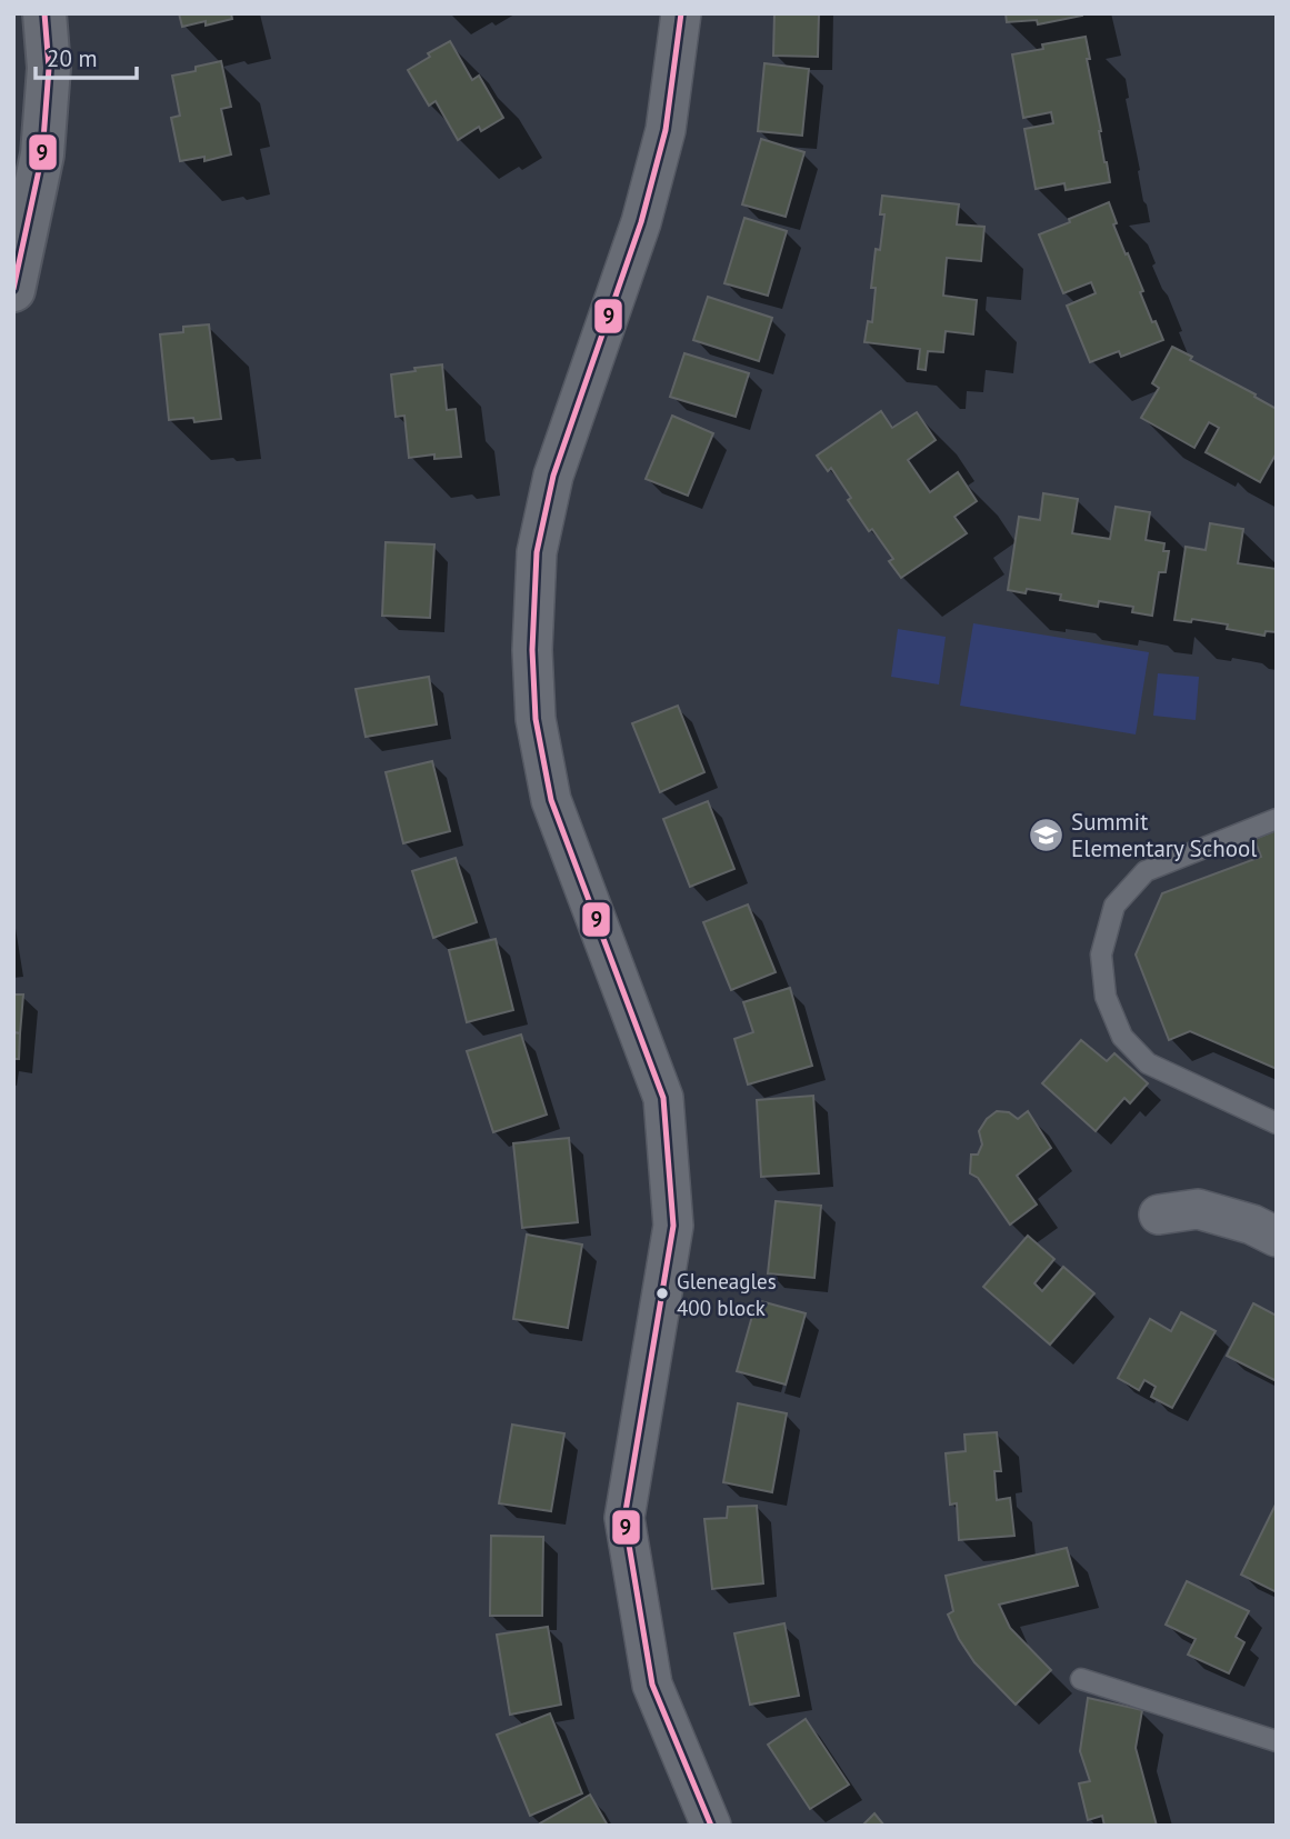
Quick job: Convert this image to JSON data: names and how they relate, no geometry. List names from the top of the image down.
{
  "places": {
    "school or university": ["Summit Elementary School"],
    "other": ["Gleneagles 400 block"]
  },
  "lines": ["transit line 9"],
  "scale_bar": "20 m"
}
